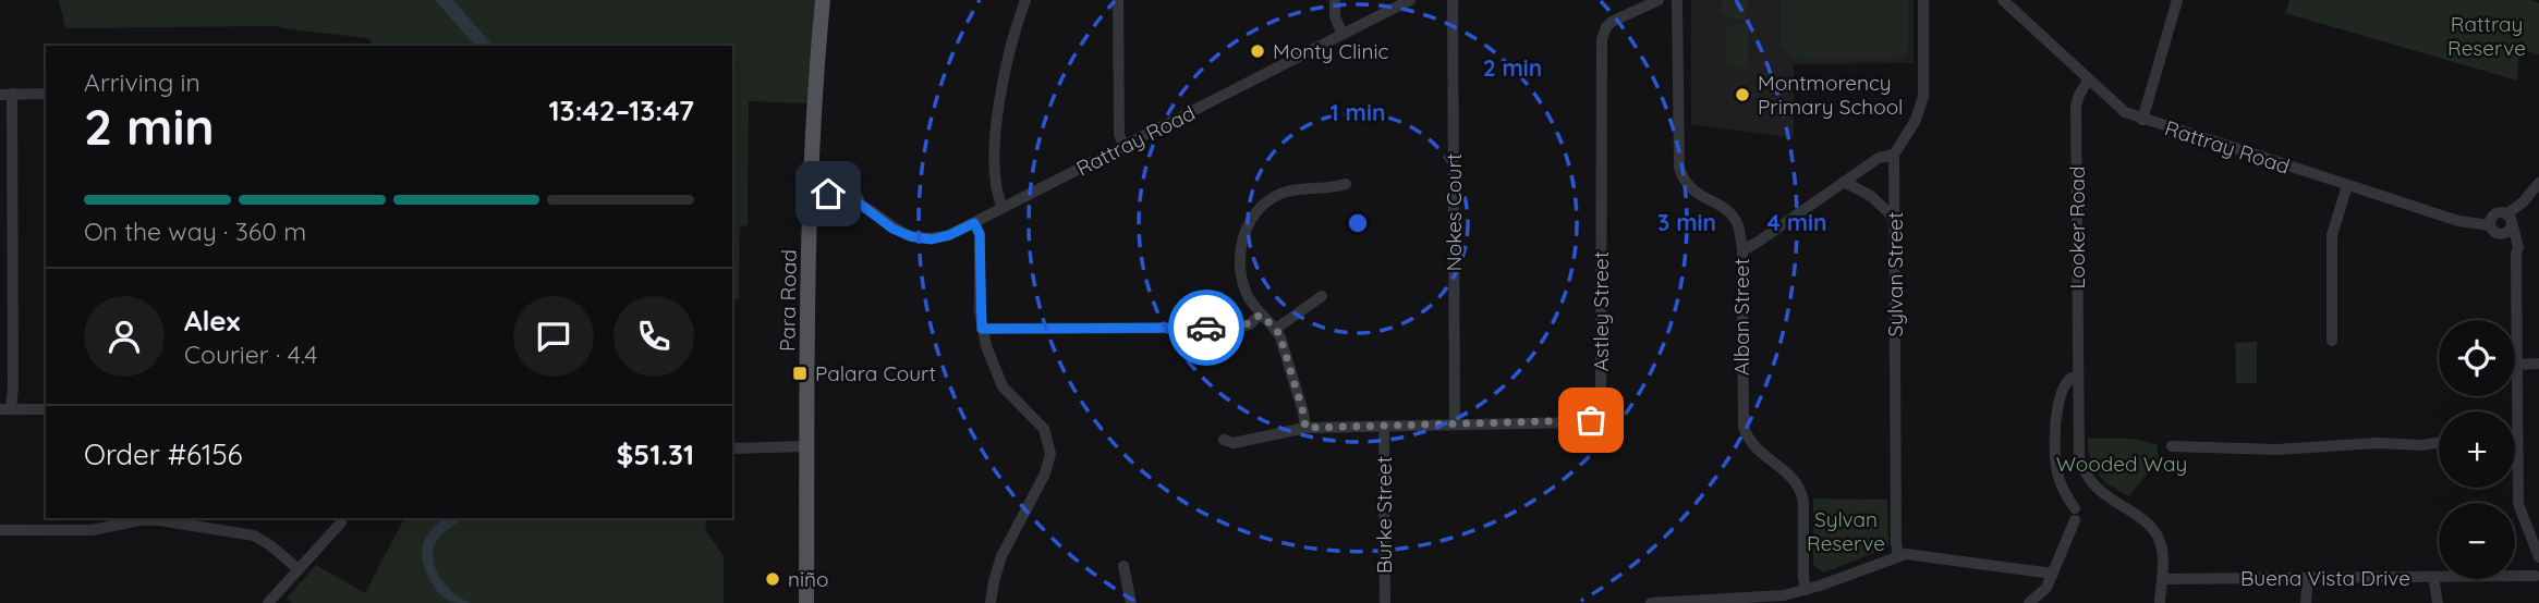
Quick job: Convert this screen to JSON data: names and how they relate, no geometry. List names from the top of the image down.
{
  "streets": {
    "main road": ["Para Road"],
    "street": [
      "Rattray Road",
      "Nokes Court",
      "Looker Road",
      "Sylvan Street",
      "Astley Street",
      "Alban Street",
      "Burke Street",
      "Buena Vista Drive"
    ]
  },
  "crossings": [
    ["Rattray Road", "Looker Road"],
    ["Rattray Road", "Para Road"],
    ["Nokes Court", "Astley Street"],
    ["Looker Road", "Buena Vista Drive"],
    ["Astley Street", "Burke Street"]
  ],
  "parks": ["Rattray Reserve", "Wooded Way", "Sylvan Reserve"],
  "places": {
    "other": ["Monty Clinic", "Montmorency Primary School", "niño"],
    "transit": ["Palara Court"]
  },
  "page": {
    "heading": ["2 min", "Arriving in", "13:42–13:47"],
    "panel": [
      "Alex",
      "Courier · 4.4",
      "Order #6156",
      "$51.31"
    ],
    "bar": "On the way · 360 m",
    "map_buttons": ["+", "−"]
  },
  "rings": [
    "2 min",
    "1 min",
    "3 min",
    "4 min"
  ]
}
